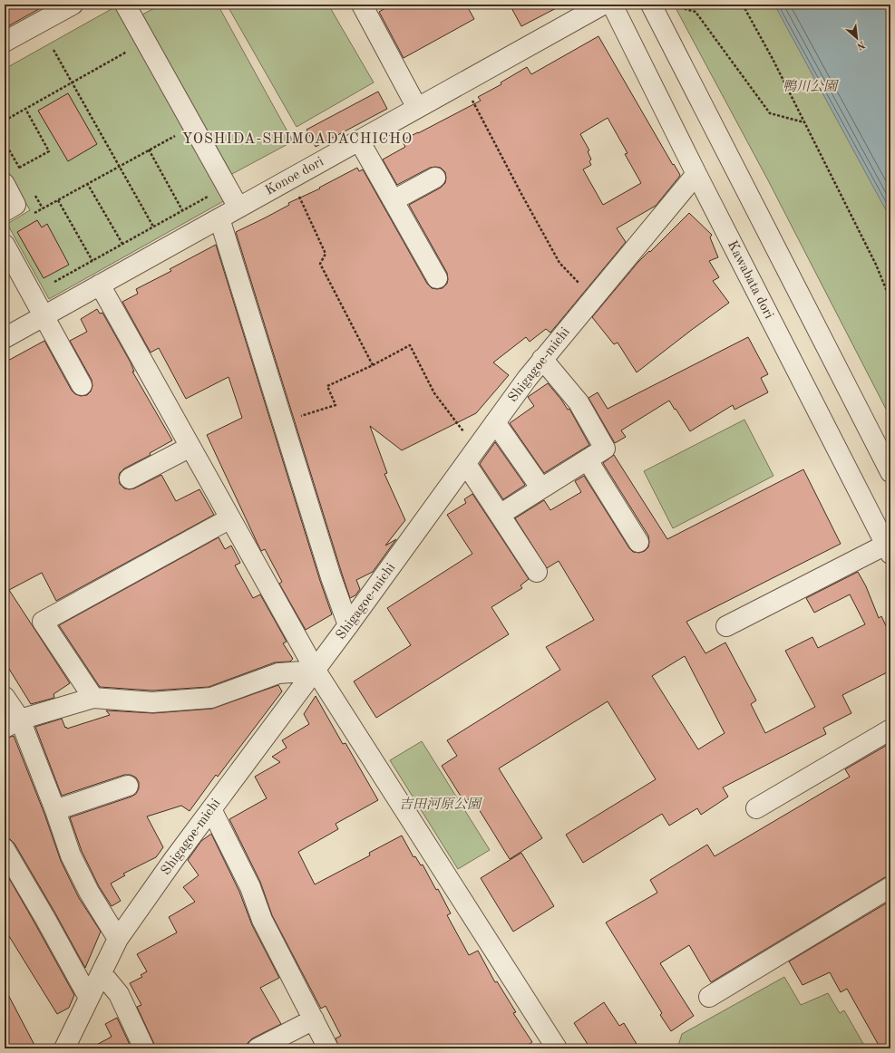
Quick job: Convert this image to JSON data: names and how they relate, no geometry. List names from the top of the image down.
{
  "streets": {
    "street": ["Konoe dori", "Kawabata dori", "Shigagoe-michi"]
  },
  "crossings": [
    ["Kawabata dori", "Shigagoe-michi"]
  ],
  "districts": ["YOSHIDA-SHIMOADACHICHO"],
  "parks": ["鴨川公園", "吉田河原公園"],
  "north": "bottom right"
}
